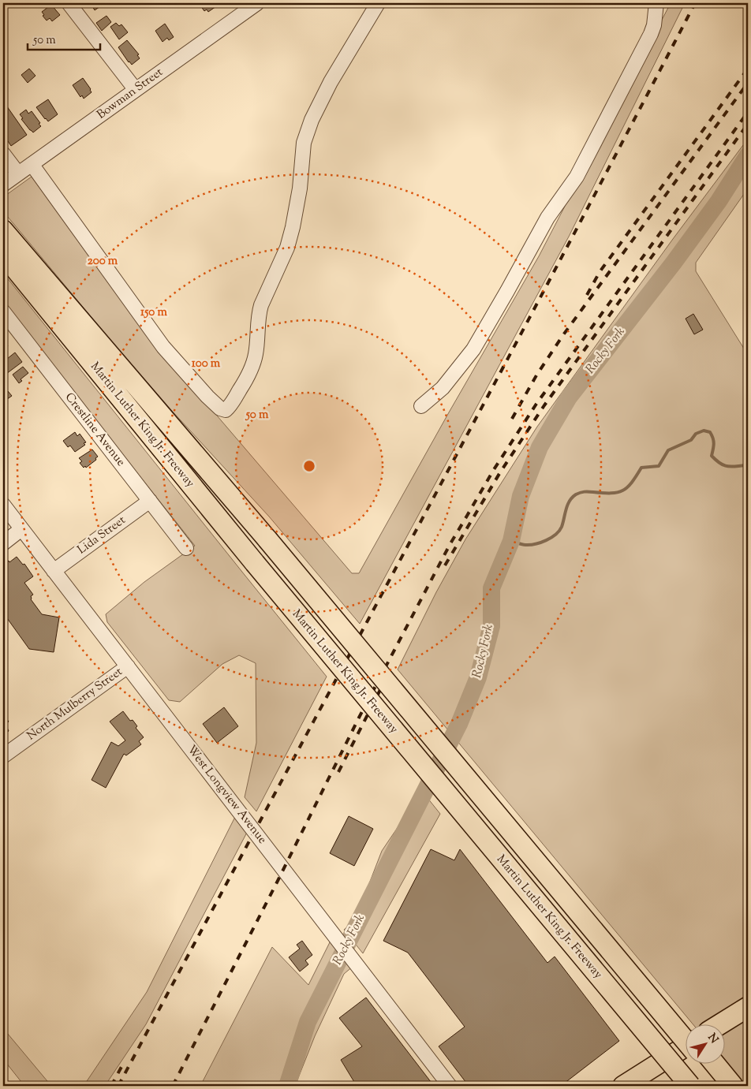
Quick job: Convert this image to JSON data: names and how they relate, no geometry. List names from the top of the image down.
{
  "streets": {
    "highway": ["Martin Luther King Jr. Freeway"],
    "street": [
      "Bowman Street",
      "Crestline Avenue",
      "Lida Street",
      "North Mulberry Street",
      "West Longview Avenue"
    ]
  },
  "crossings": [
    ["Crestline Avenue", "Lida Street"],
    ["Lida Street", "West Longview Avenue"],
    ["North Mulberry Street", "West Longview Avenue"]
  ],
  "water": ["Rocky Fork"],
  "scale_bar": "50 m",
  "north": "top right",
  "rings": [
    "200 m",
    "150 m",
    "100 m",
    "50 m"
  ]
}
